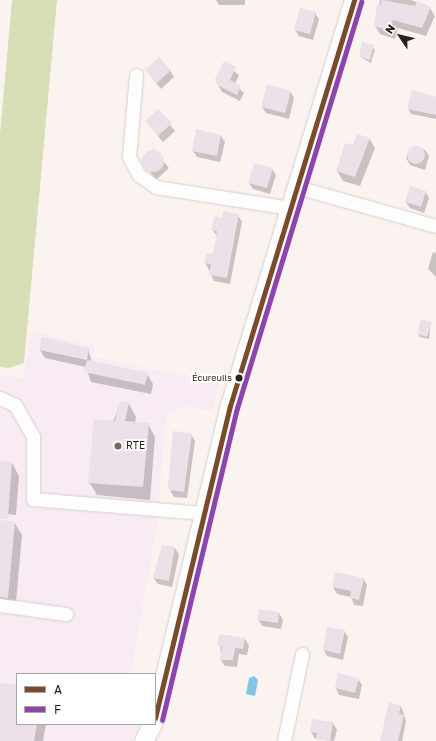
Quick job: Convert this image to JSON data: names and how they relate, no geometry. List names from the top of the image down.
{
  "places": ["Écureuils", "RTE"],
  "lines": ["transit line A", "transit line F"],
  "legend": ["A", "F"],
  "north": "top left"
}
